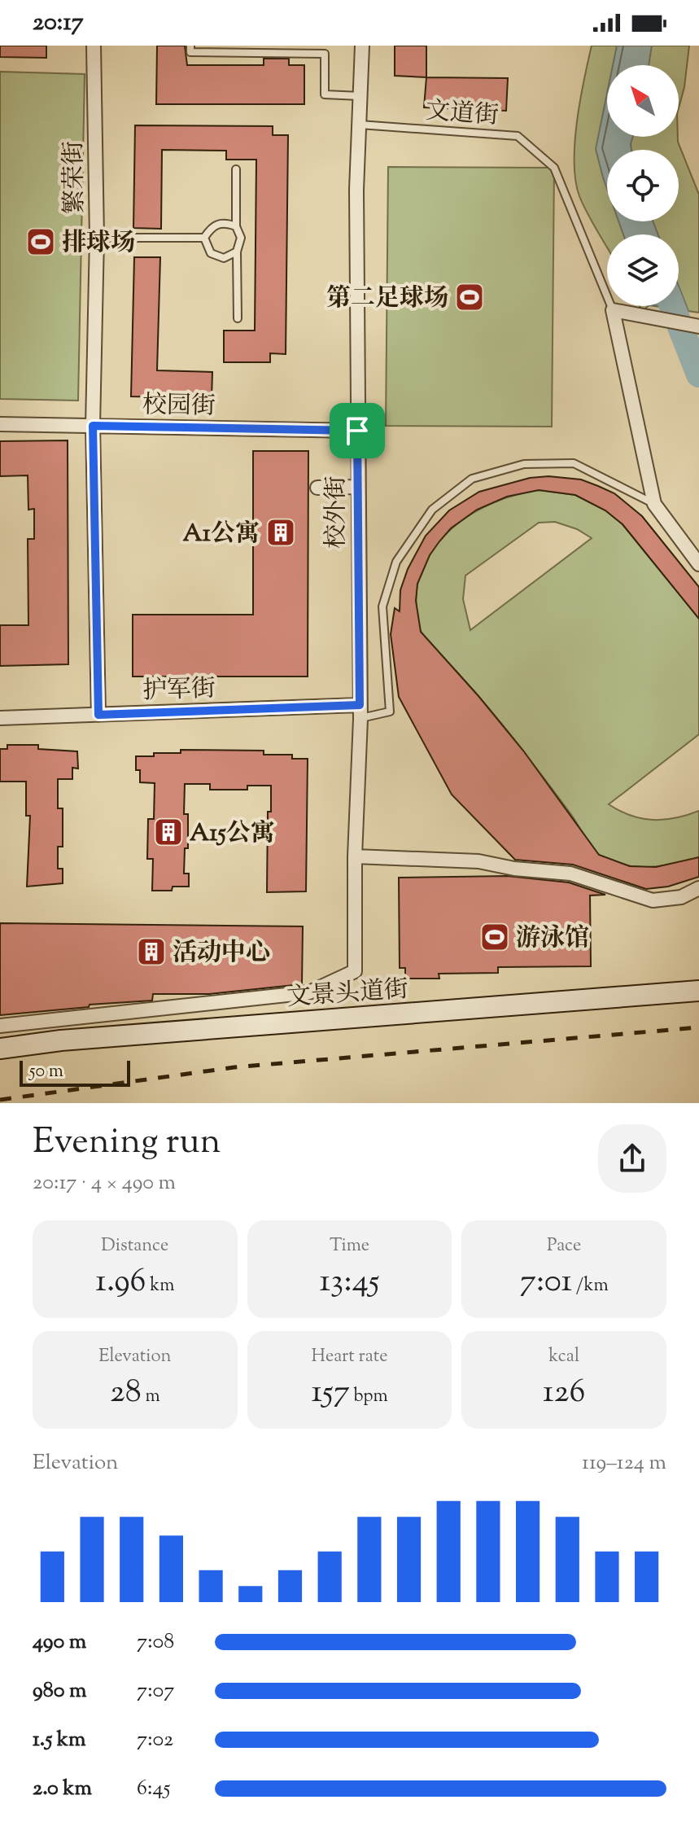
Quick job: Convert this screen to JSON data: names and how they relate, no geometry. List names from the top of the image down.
{
  "streets": {
    "main road": ["文景头道街"],
    "street": [
      "繁荣街",
      "校园街",
      "校外街",
      "护军街"
    ],
    "lane": ["文道街"]
  },
  "crossings": [
    ["文道街", "校外街"],
    ["繁荣街", "校园街"],
    ["繁荣街", "护军街"],
    ["校园街", "校外街"],
    ["校外街", "护军街"]
  ],
  "places": {
    "sports": ["排球场", "第二足球场", "游泳馆"],
    "building": ["A1公寓", "A15公寓", "活动中心"]
  },
  "scale_bar": "50 m",
  "north": "top left",
  "page": {
    "status": "20:17",
    "scale": "50 m",
    "heading": ["Evening run", "20:17 · 4 × 490 m"],
    "stats": [
      ["Distance", "1.96 km"],
      ["Time", "13:45"],
      ["Pace", "7:01 /km"],
      ["Elevation", "28 m"],
      ["Heart rate", "157 bpm"],
      ["kcal", "126"]
    ],
    "chart": ["Elevation", "119–124 m"],
    "list": [
      {
        "name": "490 m",
        "note": "7:08"
      },
      {
        "name": "980 m",
        "note": "7:07"
      },
      {
        "name": "1.5 km",
        "note": "7:02"
      },
      {
        "name": "2.0 km",
        "note": "6:45"
      }
    ]
  }
}
